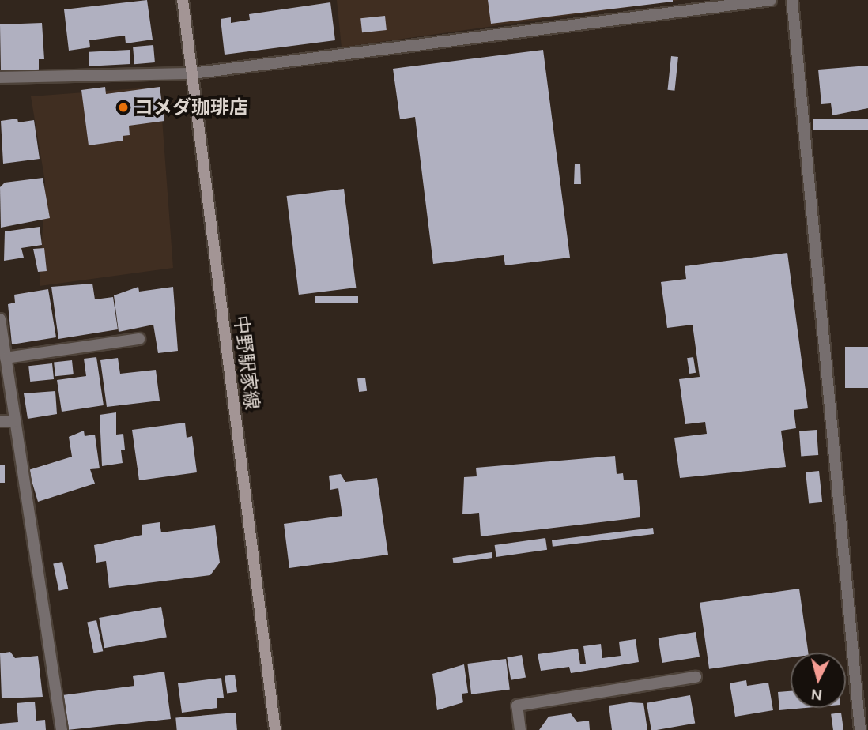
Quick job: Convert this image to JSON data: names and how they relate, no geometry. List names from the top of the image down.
{
  "streets": {
    "main road": ["中野駅家線"]
  },
  "places": ["コメダ珈琲店"],
  "north": "bottom"
}
